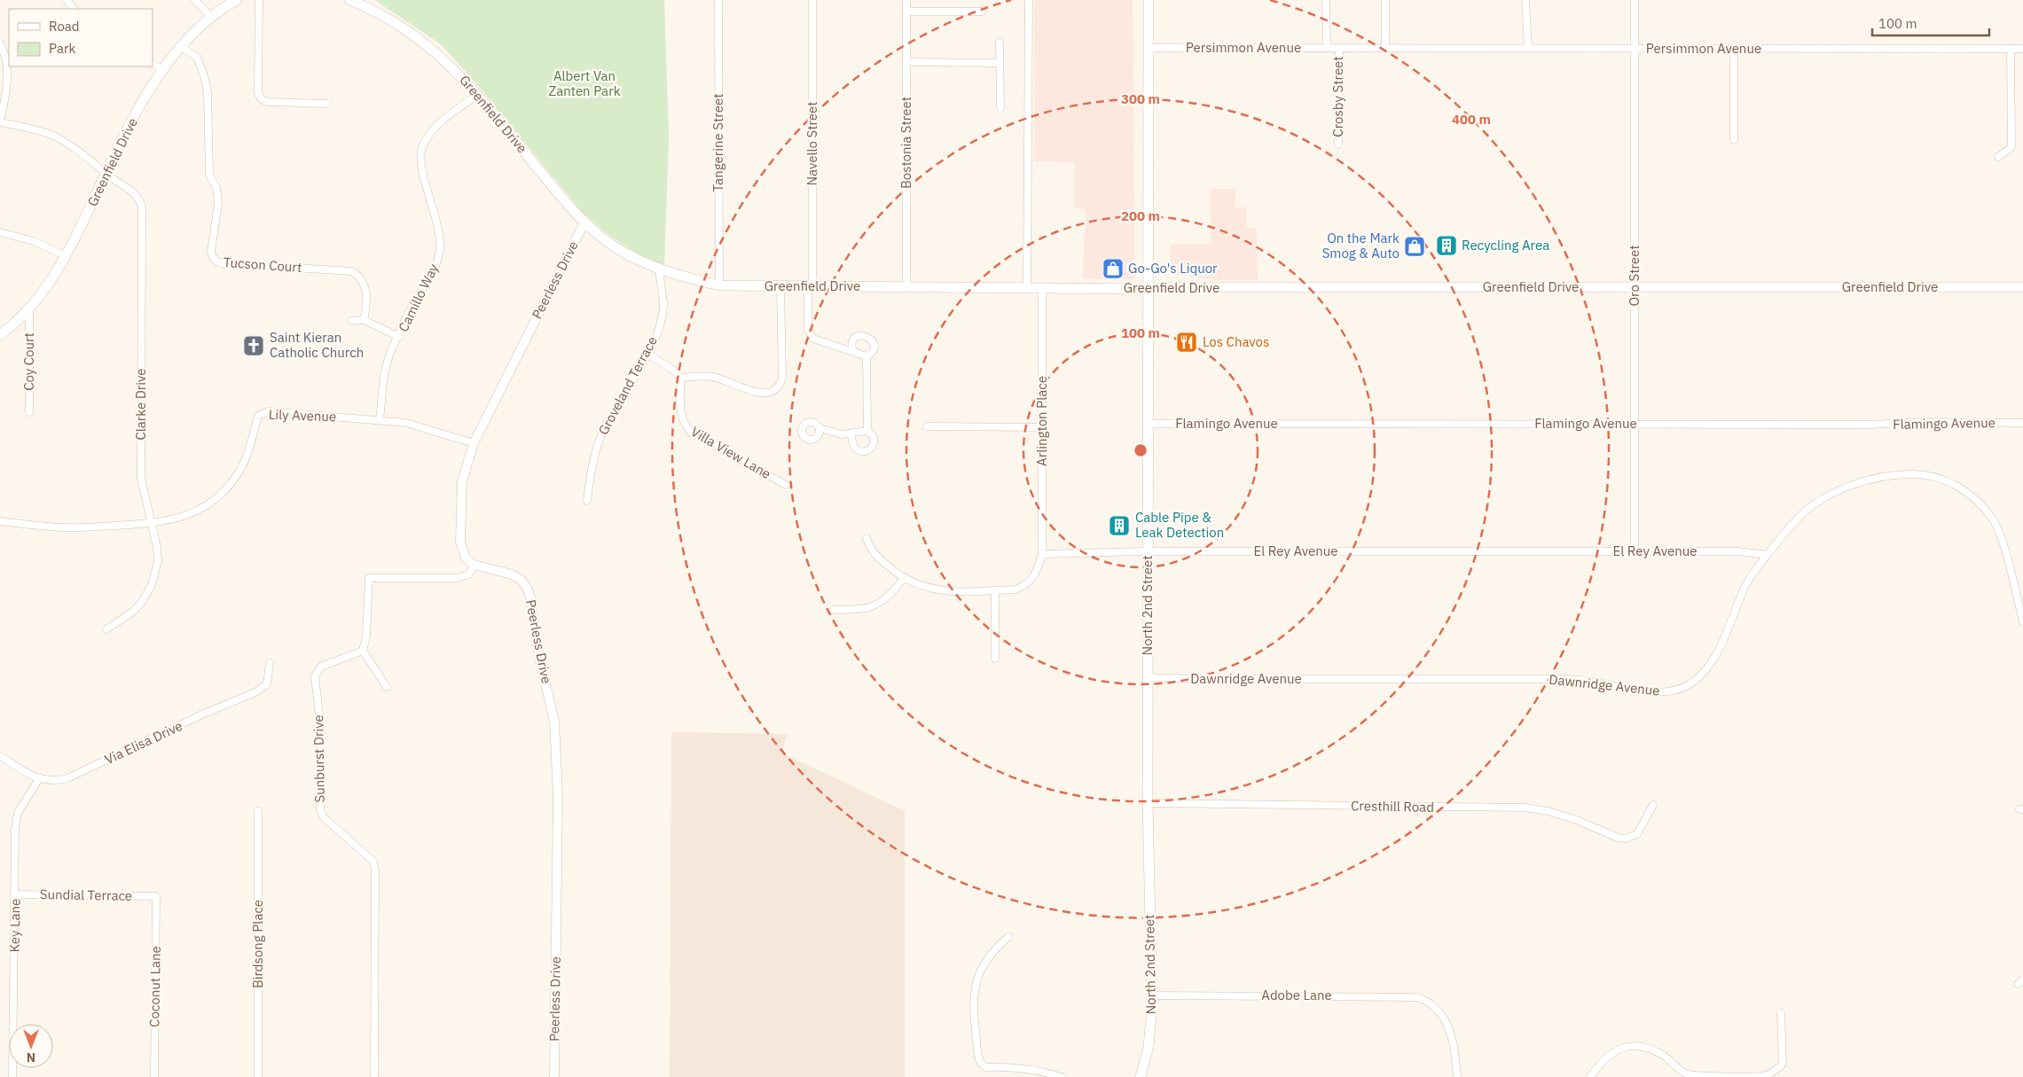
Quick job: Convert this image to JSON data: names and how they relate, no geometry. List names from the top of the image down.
{
  "streets": {
    "main road": ["Greenfield Drive", "North 2nd Street"],
    "street": [
      "Persimmon Avenue",
      "Crosby Street",
      "Tangerine Street",
      "Bostonia Street",
      "Navello Street",
      "Tucson Court",
      "Oro Street",
      "Peerless Drive",
      "Camillo Way",
      "Coy Court",
      "Groveland Terrace",
      "Clarke Drive",
      "Lily Avenue",
      "Arlington Place",
      "Flamingo Avenue",
      "Villa View Lane",
      "El Rey Avenue",
      "Dawnridge Avenue",
      "Via Elisa Drive",
      "Sunburst Drive",
      "Cresthill Road",
      "Sundial Terrace",
      "Key Lane",
      "Birdsong Place",
      "Coconut Lane",
      "Adobe Lane"
    ]
  },
  "crossings": [
    ["Persimmon Avenue", "Crosby Street"],
    ["Persimmon Avenue", "Oro Street"],
    ["Persimmon Avenue", "North 2nd Street"],
    ["Greenfield Drive", "Tangerine Street"],
    ["Greenfield Drive", "Bostonia Street"],
    ["Greenfield Drive", "Navello Street"],
    ["Greenfield Drive", "Tucson Court"],
    ["Greenfield Drive", "Oro Street"],
    ["Greenfield Drive", "Peerless Drive"],
    ["Greenfield Drive", "Camillo Way"],
    ["Greenfield Drive", "Coy Court"],
    ["Greenfield Drive", "Groveland Terrace"],
    ["Greenfield Drive", "Clarke Drive"],
    ["Greenfield Drive", "Arlington Place"],
    ["Greenfield Drive", "North 2nd Street"],
    ["Oro Street", "Flamingo Avenue"],
    ["Oro Street", "El Rey Avenue"],
    ["Peerless Drive", "Lily Avenue"],
    ["Camillo Way", "Lily Avenue"],
    ["Clarke Drive", "Lily Avenue"],
    ["Arlington Place", "El Rey Avenue"],
    ["Flamingo Avenue", "North 2nd Street"],
    ["El Rey Avenue", "North 2nd Street"],
    ["El Rey Avenue", "Dawnridge Avenue"],
    ["North 2nd Street", "Dawnridge Avenue"],
    ["North 2nd Street", "Cresthill Road"],
    ["North 2nd Street", "Adobe Lane"],
    ["Via Elisa Drive", "Key Lane"],
    ["Sundial Terrace", "Key Lane"],
    ["Sundial Terrace", "Coconut Lane"]
  ],
  "parks": ["Albert Van Zanten Park"],
  "places": {
    "building": ["Recycling Area", "Cable Pipe & Leak Detection"],
    "shop": ["On the Mark Smog & Auto", "Go-Go's Liquor"],
    "restaurant": ["Los Chavos"],
    "church": ["Saint Kieran Catholic Church"]
  },
  "legend": ["Road", "Park"],
  "scale_bar": "100 m",
  "north": "bottom",
  "rings": [
    "300 m",
    "400 m",
    "200 m",
    "100 m"
  ]
}
